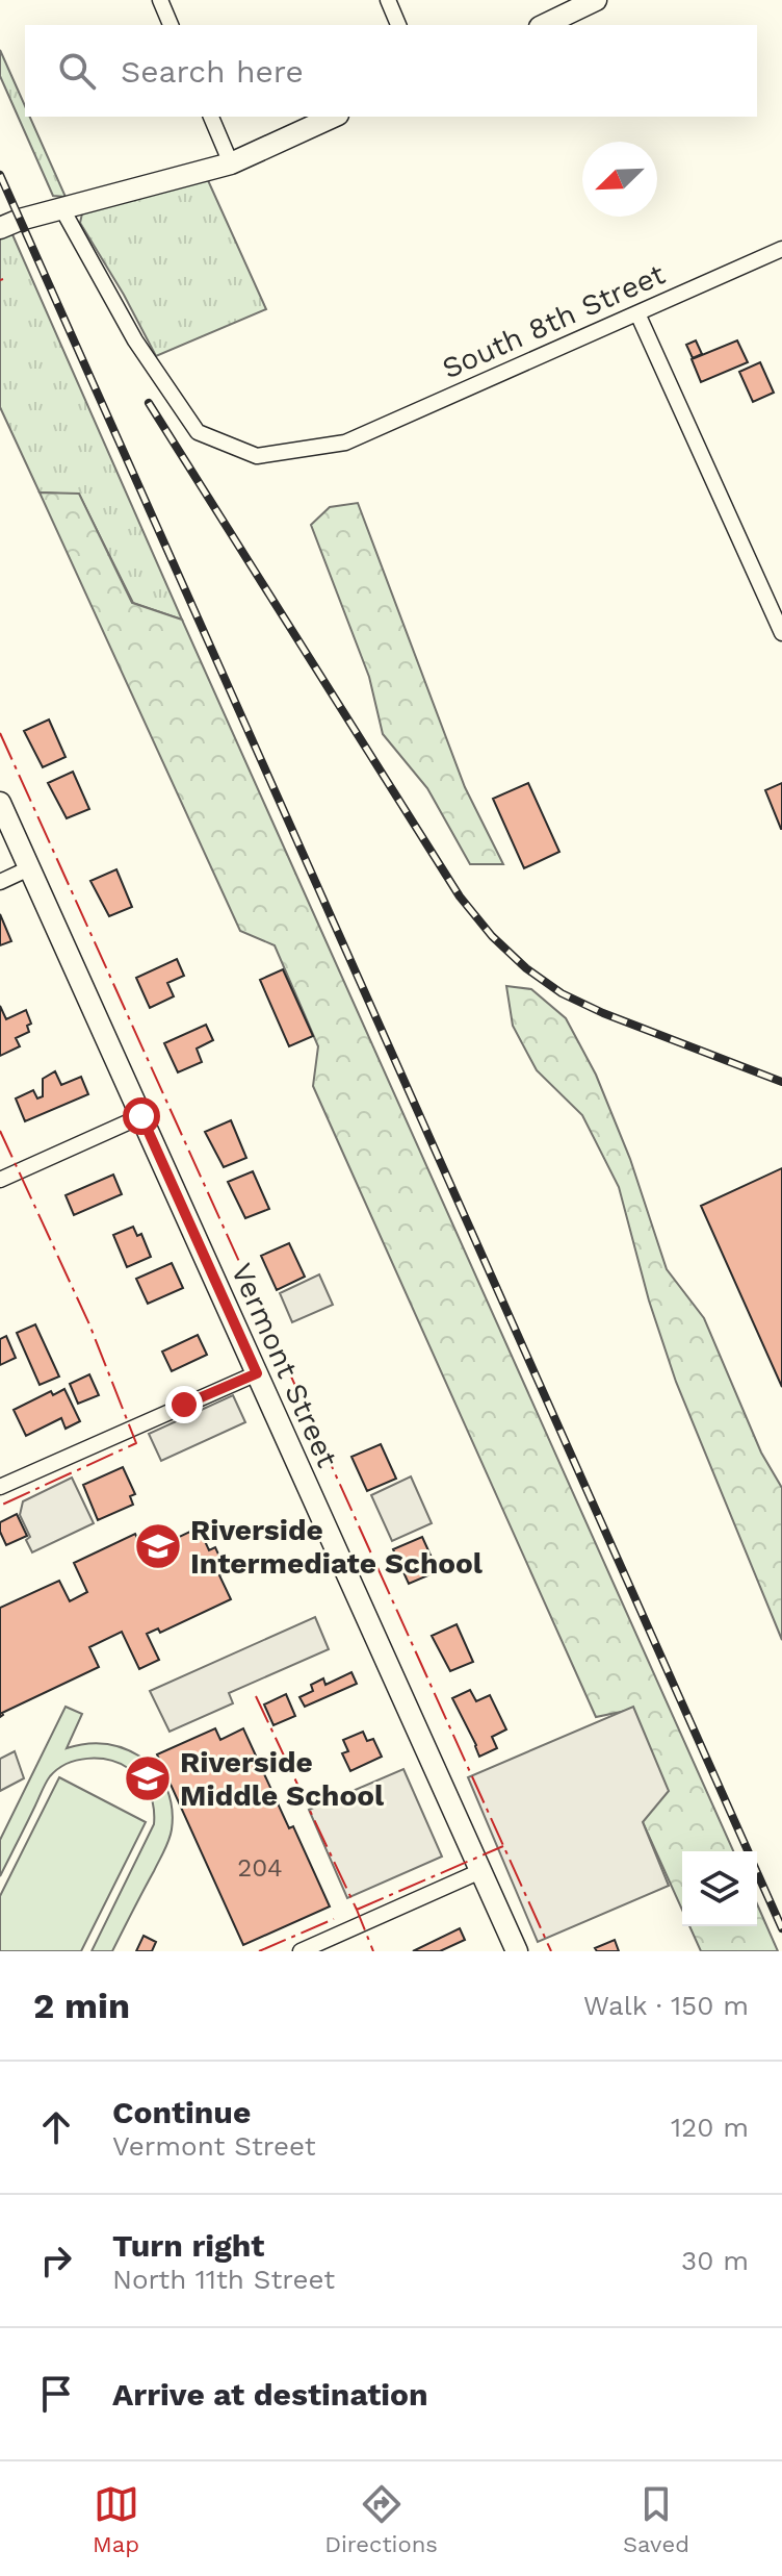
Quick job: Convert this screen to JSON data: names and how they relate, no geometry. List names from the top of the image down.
{
  "streets": {
    "street": ["South 8th Street", "Vermont Street"]
  },
  "places": {
    "school or university": ["Riverside Intermediate School", "Riverside Middle School"]
  },
  "house_numbers": ["204"],
  "north": "bottom left",
  "page": {
    "search": "Search here",
    "heading": ["2 min", "Walk · 150 m"],
    "list": [
      ["Continue", "Vermont Street", "120 m"],
      ["Turn right", "North 11th Street", "30 m"],
      "Arrive at destination"
    ],
    "nav": ["Map", "Directions", "Saved"]
  }
}
